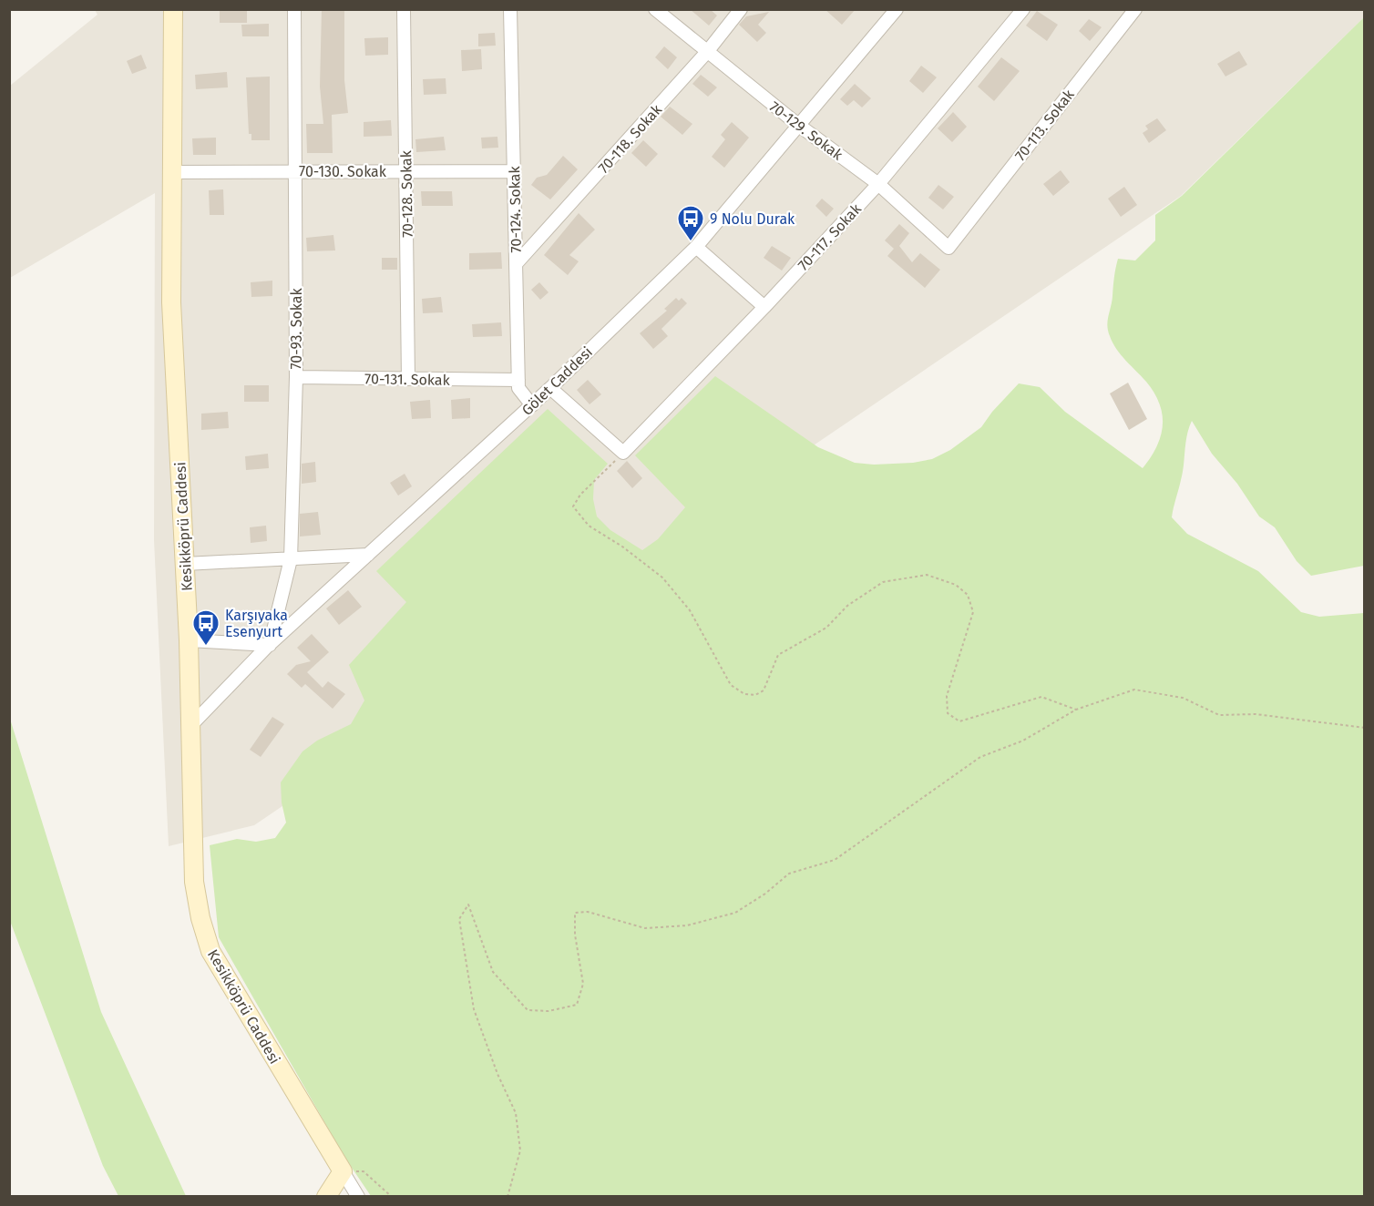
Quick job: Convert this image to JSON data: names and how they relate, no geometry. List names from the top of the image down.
{
  "streets": {
    "street": [
      "70-113. Sokak",
      "70-129. Sokak",
      "70-118. Sokak",
      "70-130. Sokak",
      "70-128. Sokak",
      "70-124. Sokak",
      "70-117. Sokak",
      "70-93. Sokak",
      "70-131. Sokak",
      "Gölet Caddesi",
      "Kesikköprü Caddesi"
    ]
  },
  "crossings": [
    ["70-113. Sokak", "70-129. Sokak"],
    ["70-129. Sokak", "70-118. Sokak"],
    ["70-129. Sokak", "70-117. Sokak"],
    ["70-129. Sokak", "Gölet Caddesi"],
    ["70-118. Sokak", "70-124. Sokak"],
    ["70-130. Sokak", "70-128. Sokak"],
    ["70-130. Sokak", "70-124. Sokak"],
    ["70-130. Sokak", "70-93. Sokak"],
    ["70-130. Sokak", "Kesikköprü Caddesi"],
    ["70-128. Sokak", "70-131. Sokak"],
    ["70-124. Sokak", "70-131. Sokak"],
    ["70-124. Sokak", "Gölet Caddesi"],
    ["70-93. Sokak", "70-131. Sokak"],
    ["70-93. Sokak", "Gölet Caddesi"],
    ["Gölet Caddesi", "Kesikköprü Caddesi"]
  ],
  "places": {
    "bus stop": ["9 Nolu Durak", "Karşıyaka Esenyurt"]
  }
}
